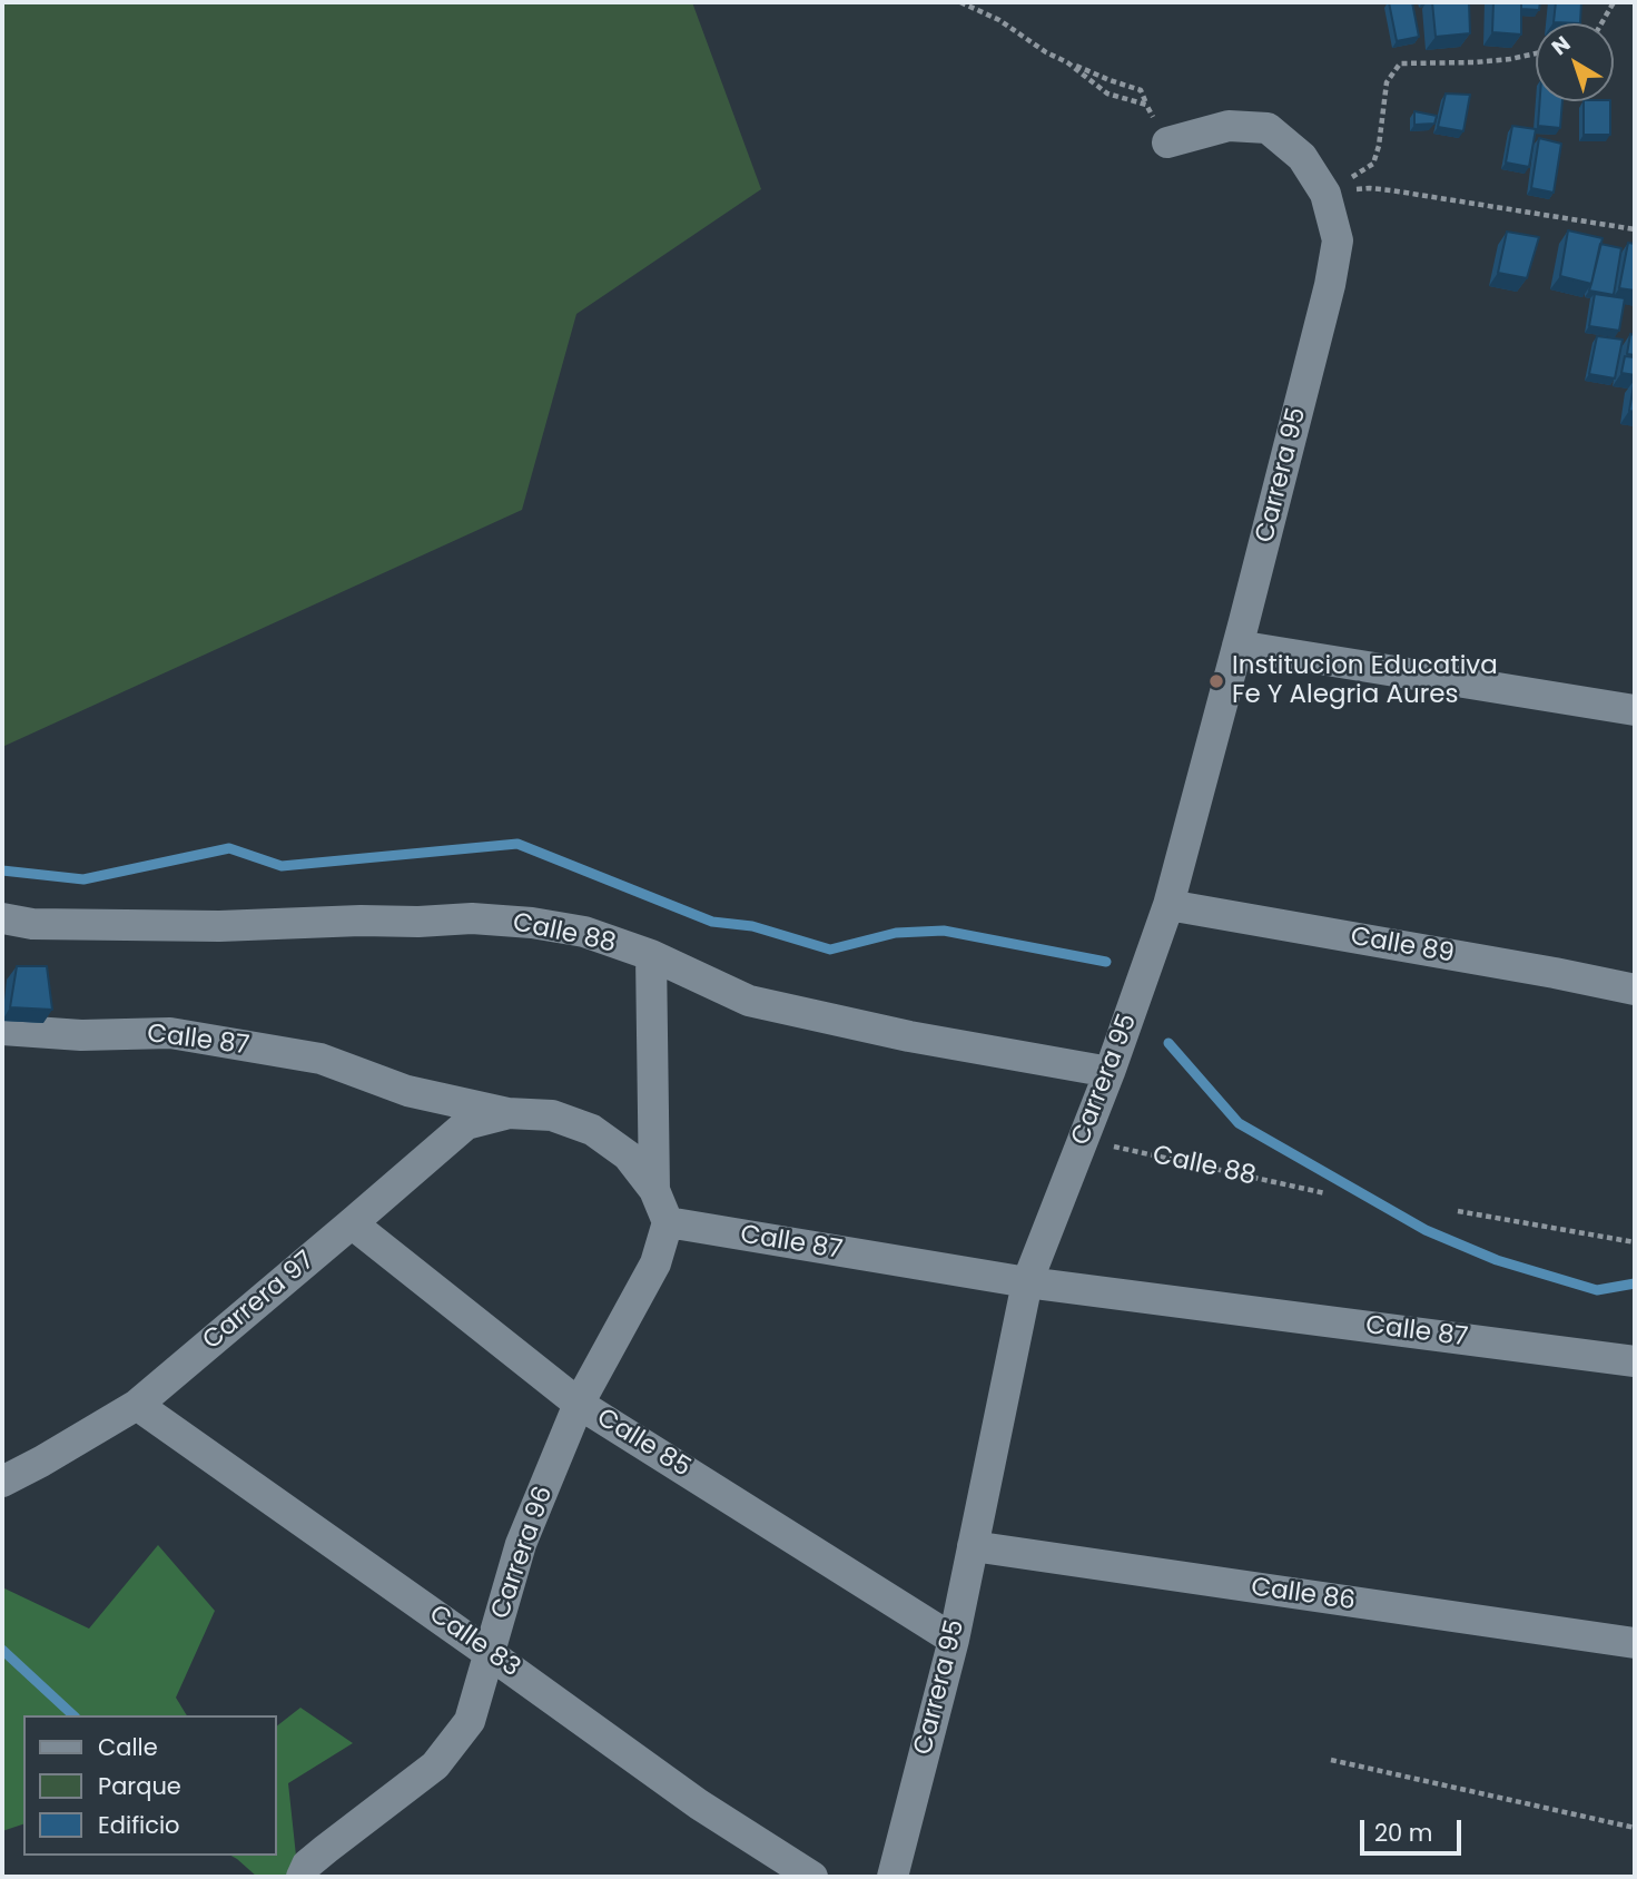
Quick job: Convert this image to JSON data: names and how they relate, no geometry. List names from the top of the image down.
{
  "streets": {
    "street": [
      "Carrera 95",
      "Calle 88",
      "Calle 89",
      "Calle 87",
      "Carrera 97",
      "Calle 85",
      "Carrera 96",
      "Calle 86",
      "Calle 83"
    ]
  },
  "crossings": [
    ["Carrera 95", "Calle 88"],
    ["Carrera 95", "Calle 89"],
    ["Carrera 95", "Calle 87"],
    ["Carrera 95", "Calle 85"],
    ["Carrera 95", "Calle 86"],
    ["Calle 87", "Carrera 97"],
    ["Calle 87", "Carrera 96"],
    ["Carrera 97", "Calle 85"],
    ["Carrera 97", "Calle 83"],
    ["Calle 85", "Carrera 96"],
    ["Carrera 96", "Calle 83"]
  ],
  "places": ["Institucion Educativa Fe Y Alegria Aures"],
  "legend": ["Calle", "Parque", "Edificio"],
  "scale_bar": "20 m",
  "north": "top left"
}
